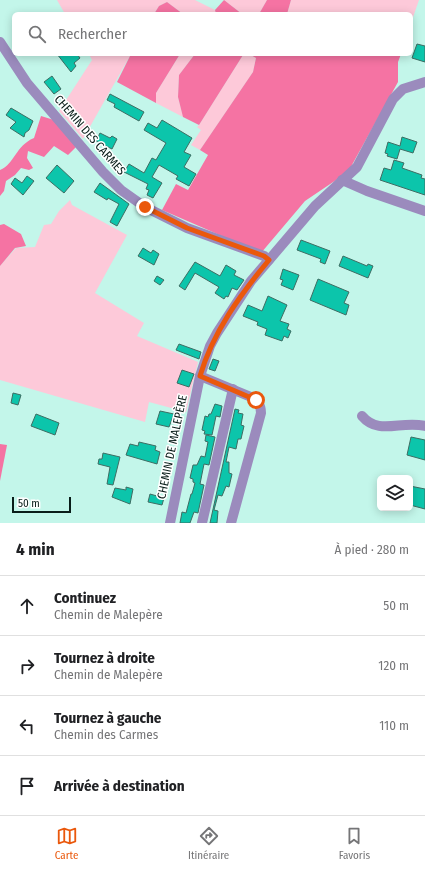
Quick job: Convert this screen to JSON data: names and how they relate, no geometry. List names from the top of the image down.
{
  "streets": {
    "street": ["CHEMIN DES CARMES", "CHEMIN DE MALEPÈRE"]
  },
  "crossings": [
    ["CHEMIN DES CARMES", "CHEMIN DE MALEPÈRE"]
  ],
  "scale_bar": "50 m",
  "page": {
    "search": "Rechercher",
    "scale": "50 m",
    "heading": ["4 min", "À pied · 280 m"],
    "list": [
      ["Continuez", "Chemin de Malepère", "50 m"],
      ["Tournez à droite", "Chemin de Malepère", "120 m"],
      ["Tournez à gauche", "Chemin des Carmes", "110 m"],
      "Arrivée à destination"
    ],
    "nav": ["Carte", "Itinéraire", "Favoris"]
  }
}
